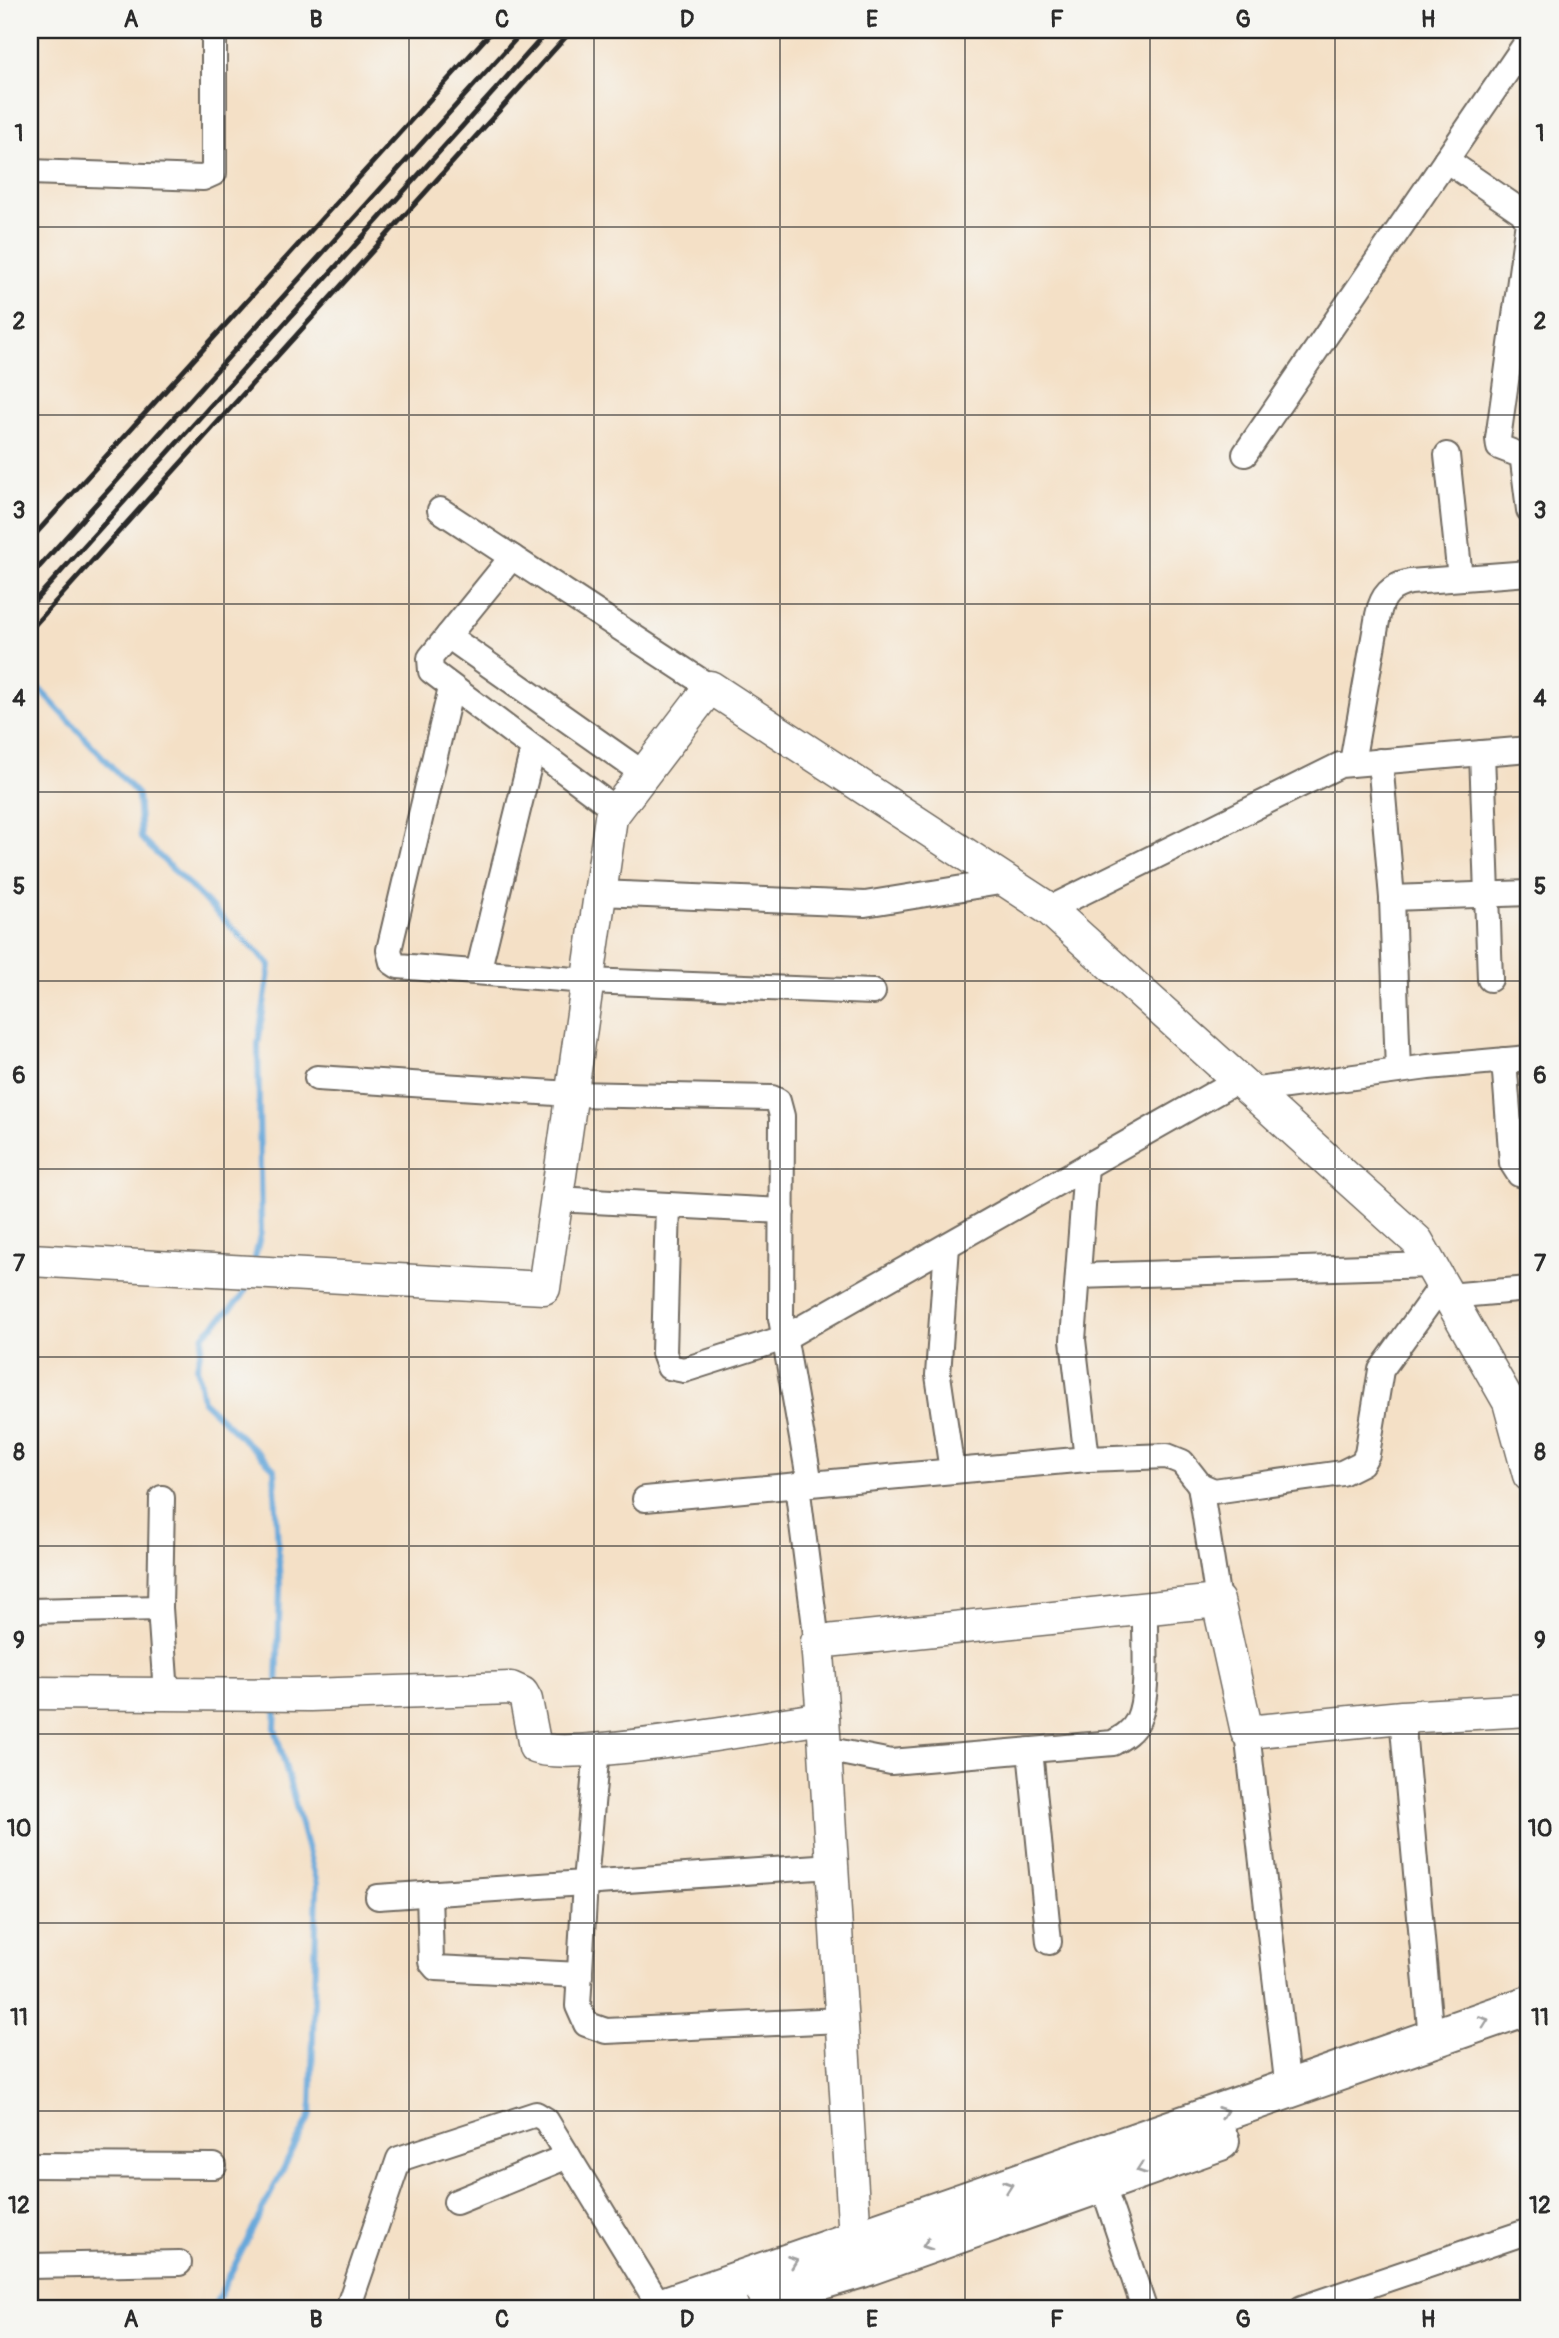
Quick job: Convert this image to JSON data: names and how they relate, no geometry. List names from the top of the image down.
{
  "grid": {
    "columns": [
      "A",
      "B",
      "C",
      "D",
      "E",
      "F",
      "G",
      "H"
    ],
    "rows": [
      "1",
      "2",
      "3",
      "4",
      "5",
      "6",
      "7",
      "8",
      "9",
      "10",
      "11",
      "12"
    ]
  }
}
